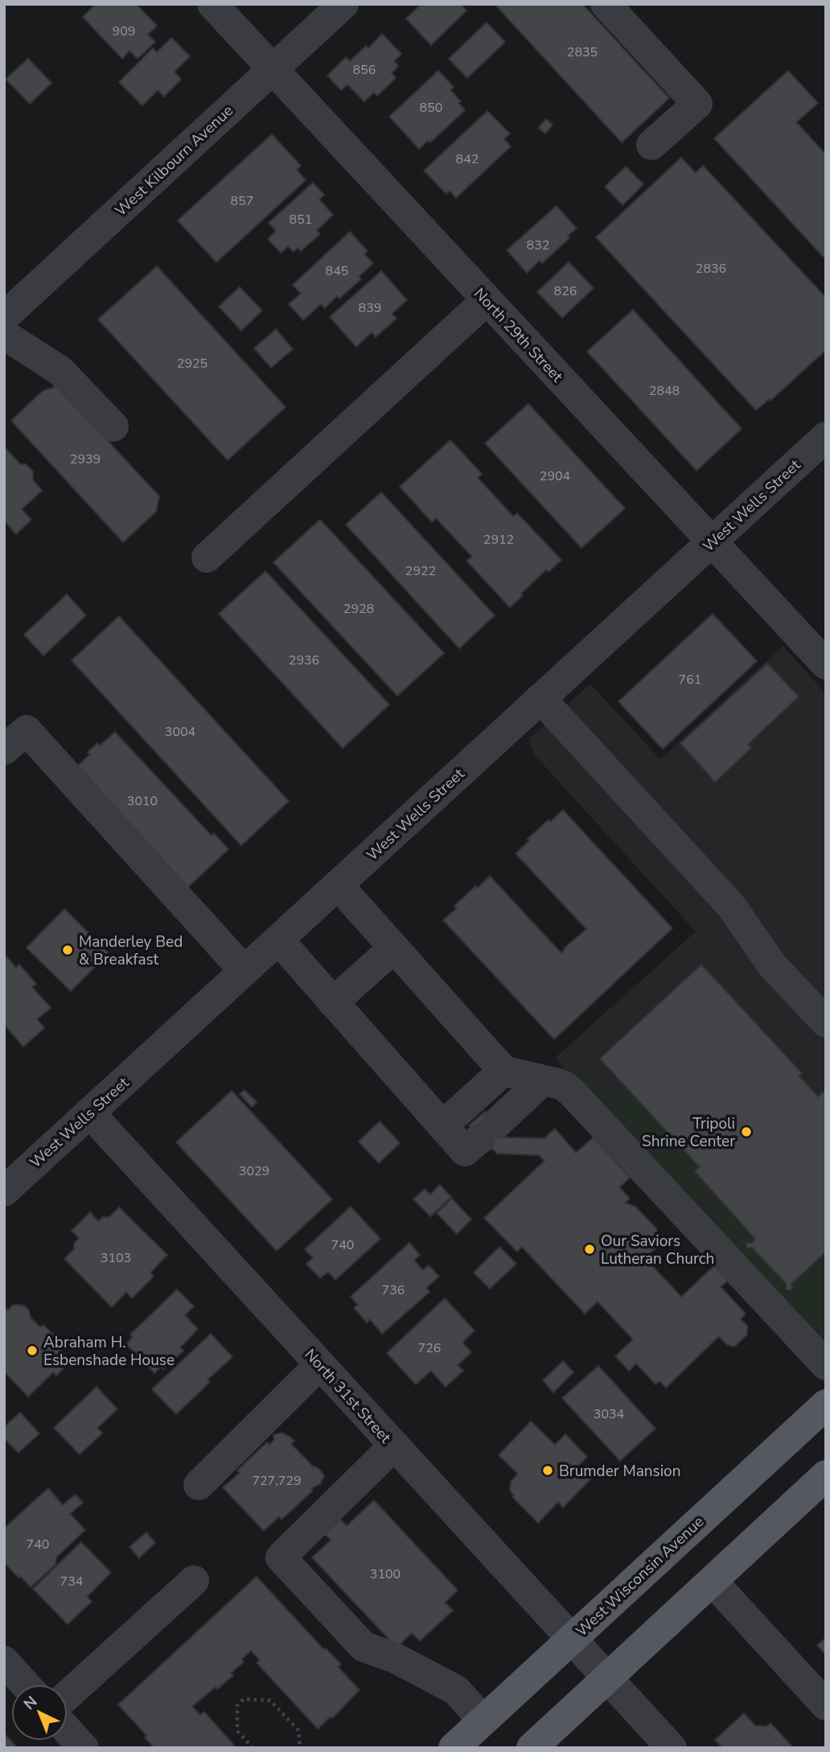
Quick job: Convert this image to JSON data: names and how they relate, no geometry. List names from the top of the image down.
{
  "streets": {
    "main road": ["West Wisconsin Avenue"],
    "street": [
      "West Kilbourn Avenue",
      "North 29th Street",
      "West Wells Street",
      "North 31st Street"
    ]
  },
  "crossings": [
    ["West Kilbourn Avenue", "North 29th Street"],
    ["North 29th Street", "West Wells Street"],
    ["West Wells Street", "North 31st Street"],
    ["North 31st Street", "West Wisconsin Avenue"]
  ],
  "places": [
    "Manderley Bed & Breakfast",
    "Tripoli Shrine Center",
    "Our Saviors Lutheran Church",
    "Abraham H. Esbenshade House",
    "Brumder Mansion"
  ],
  "house_numbers": [
    "909",
    "2835",
    "856",
    "850",
    "842",
    "857",
    "851",
    "832",
    "2836",
    "845",
    "826",
    "839",
    "2925",
    "2848",
    "2939",
    "2904",
    "2912",
    "2922",
    "2928",
    "2936",
    "761",
    "3004",
    "3010",
    "3029",
    "740",
    "3103",
    "736",
    "726",
    "3034",
    "727,729",
    "740",
    "3100",
    "734"
  ],
  "north": "top left"
}
